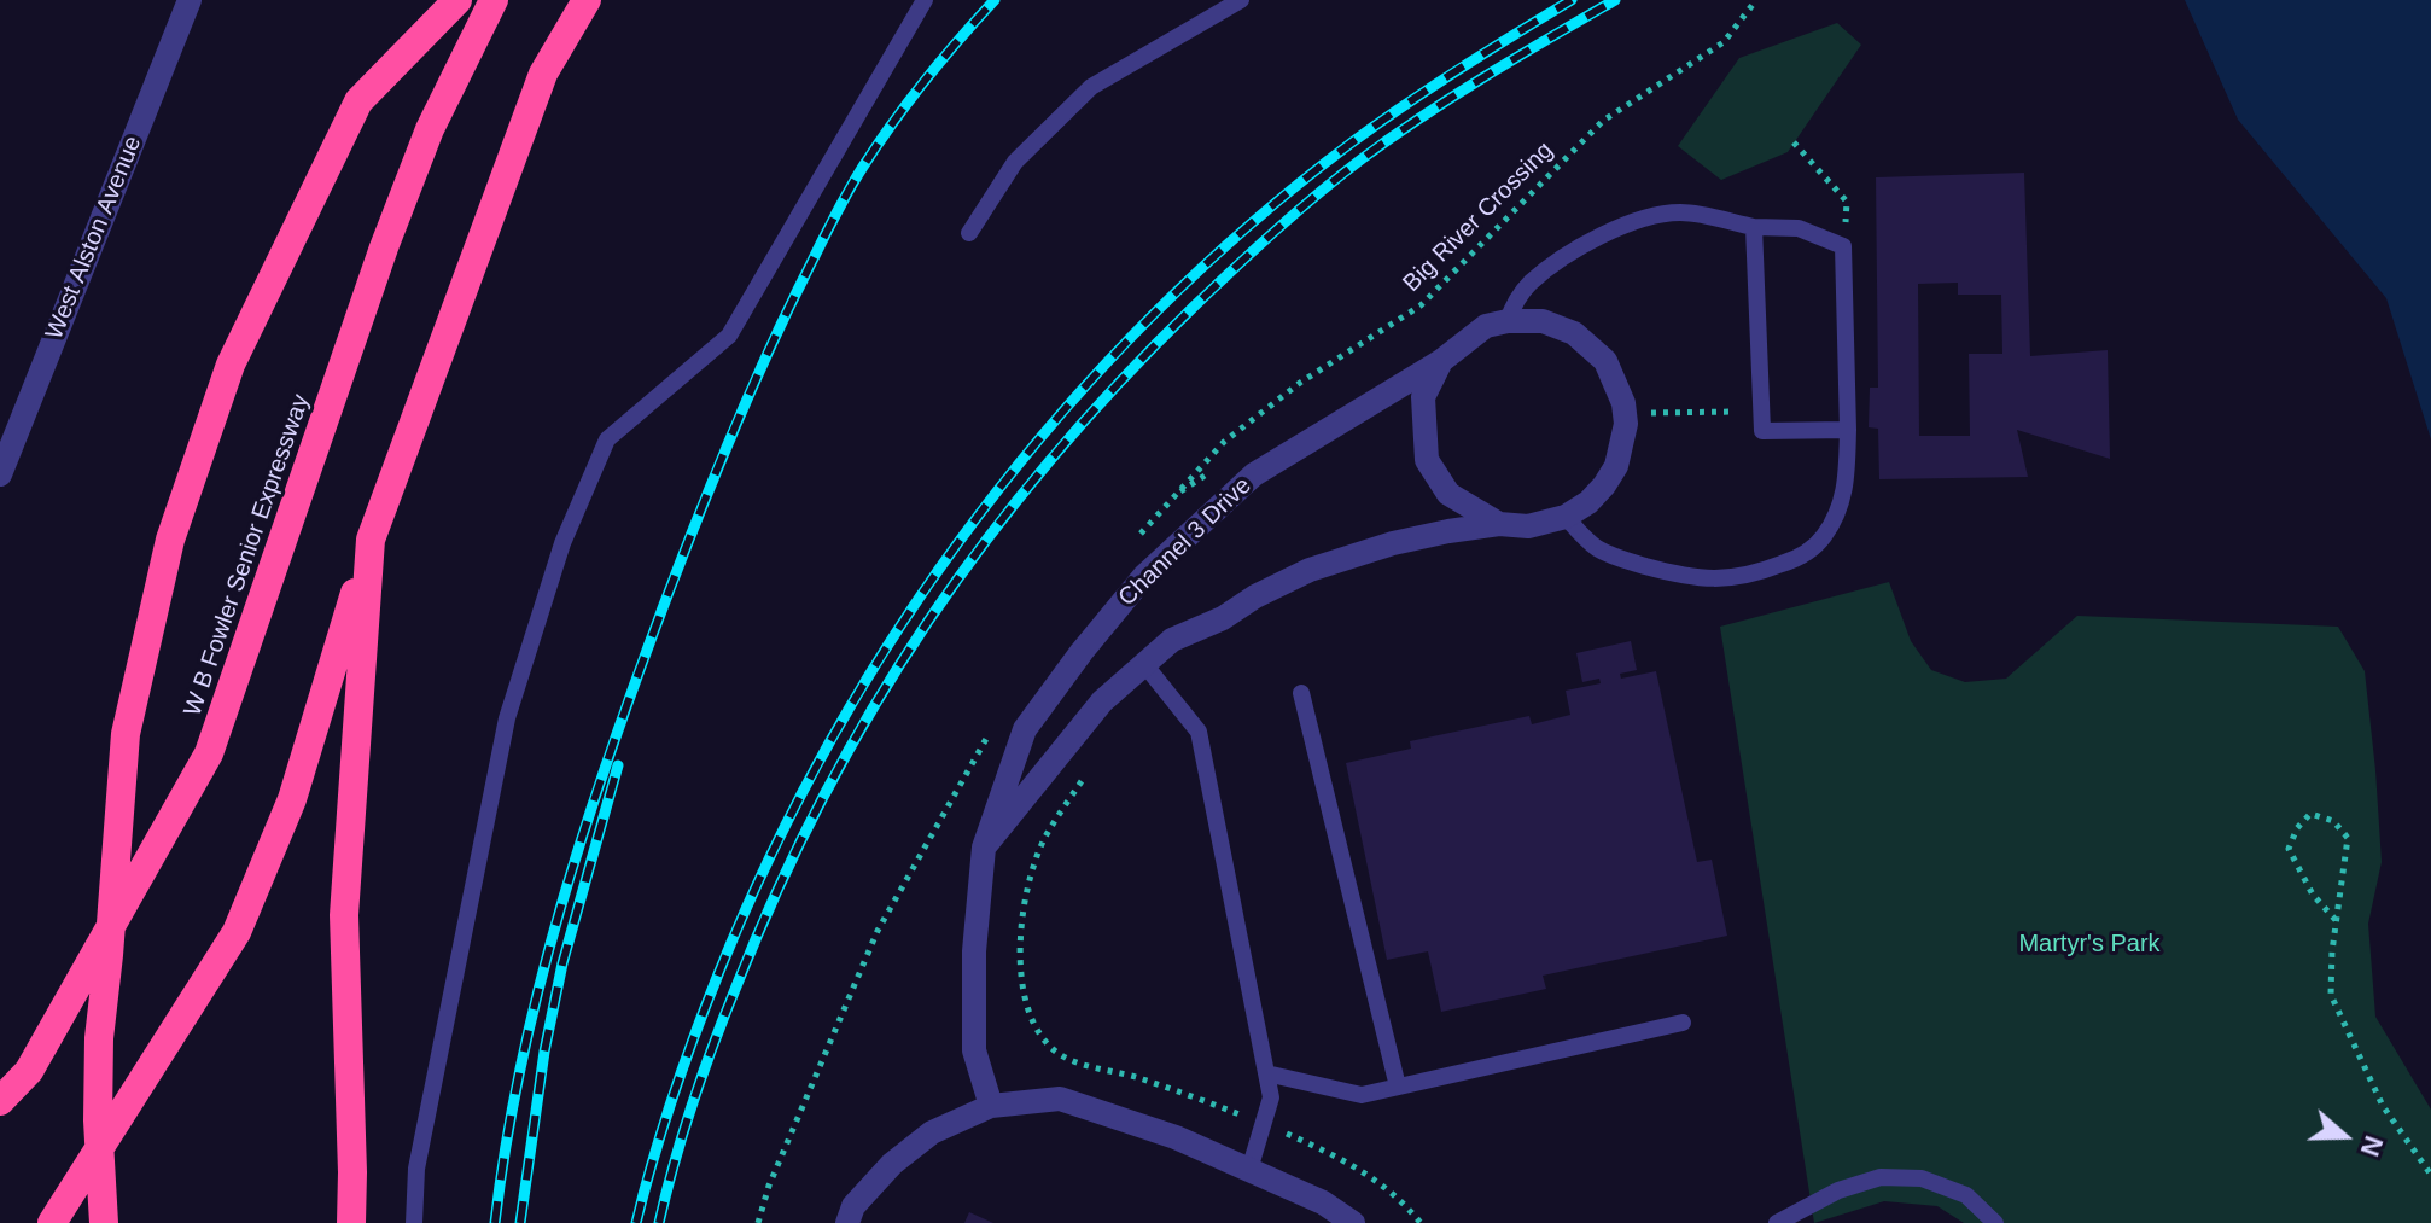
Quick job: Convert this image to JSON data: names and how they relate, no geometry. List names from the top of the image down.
{
  "streets": {
    "highway": ["W B Fowler Senior Expressway"],
    "street": ["West Alston Avenue", "Channel 3 Drive"],
    "path": ["Big River Crossing"]
  },
  "parks": ["Martyr's Park"],
  "north": "right"
}
